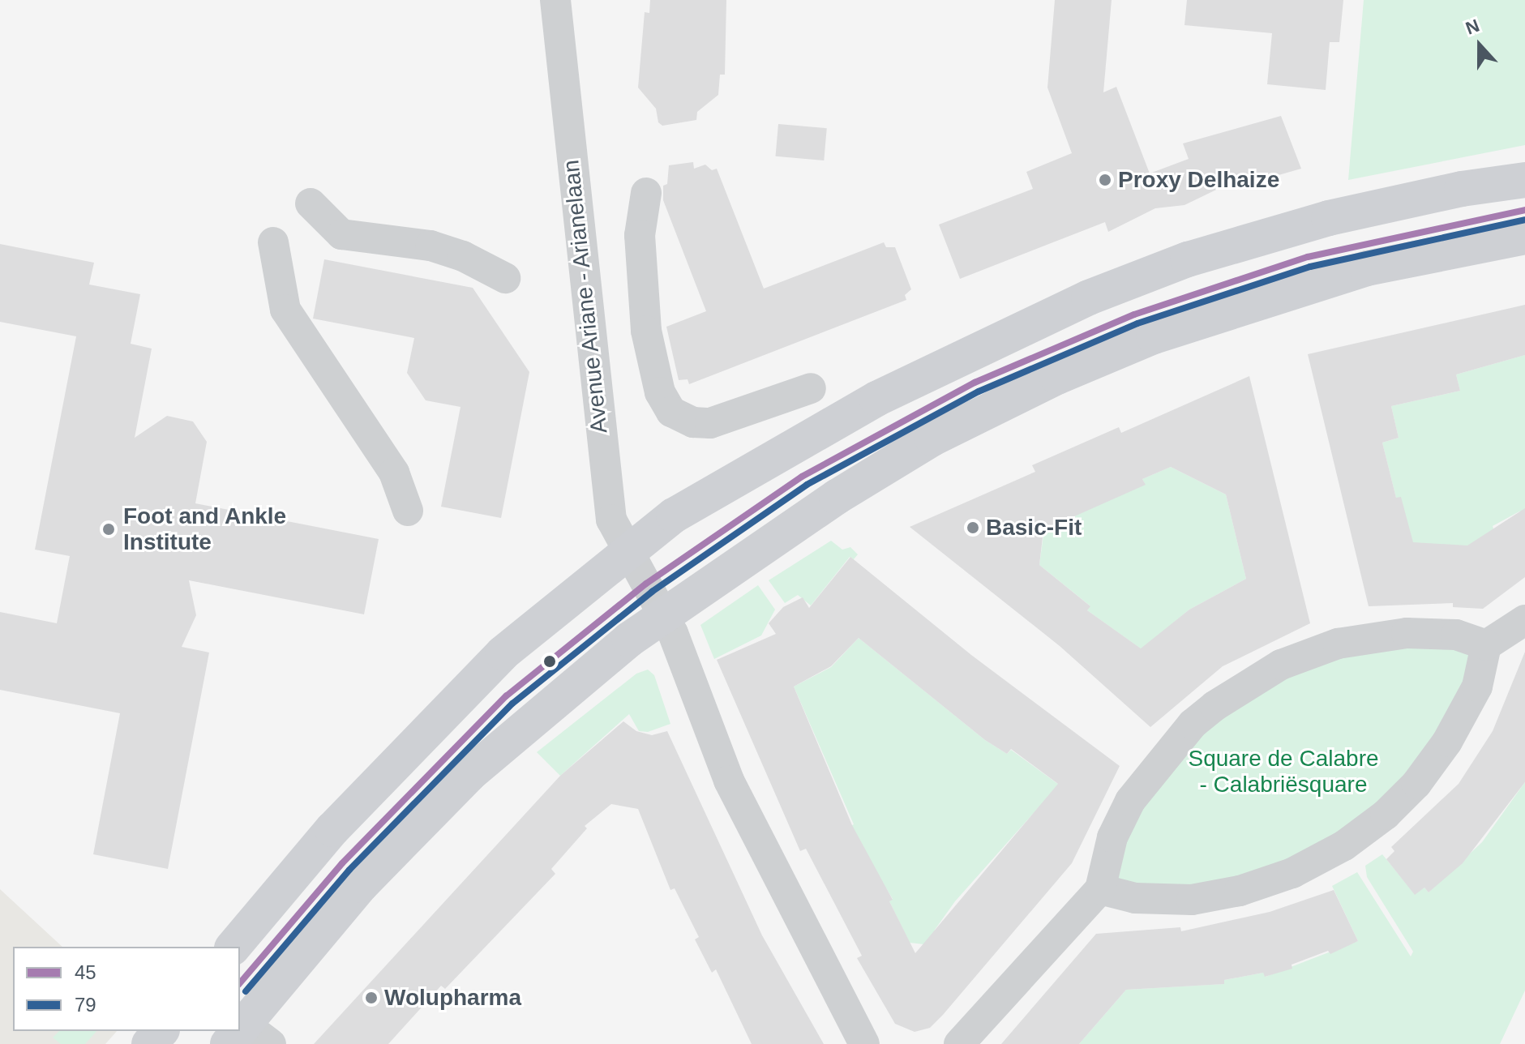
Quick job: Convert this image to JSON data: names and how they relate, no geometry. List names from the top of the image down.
{
  "streets": {
    "street": ["Avenue Ariane - Arianelaan"]
  },
  "parks": ["Square de Calabre - Calabriësquare"],
  "places": [
    "Proxy Delhaize",
    "Basic-Fit",
    "Foot and Ankle Institute",
    "Wolupharma"
  ],
  "lines": ["transit line 45", "transit line 79"],
  "legend": ["45", "79"],
  "north": "top"
}
